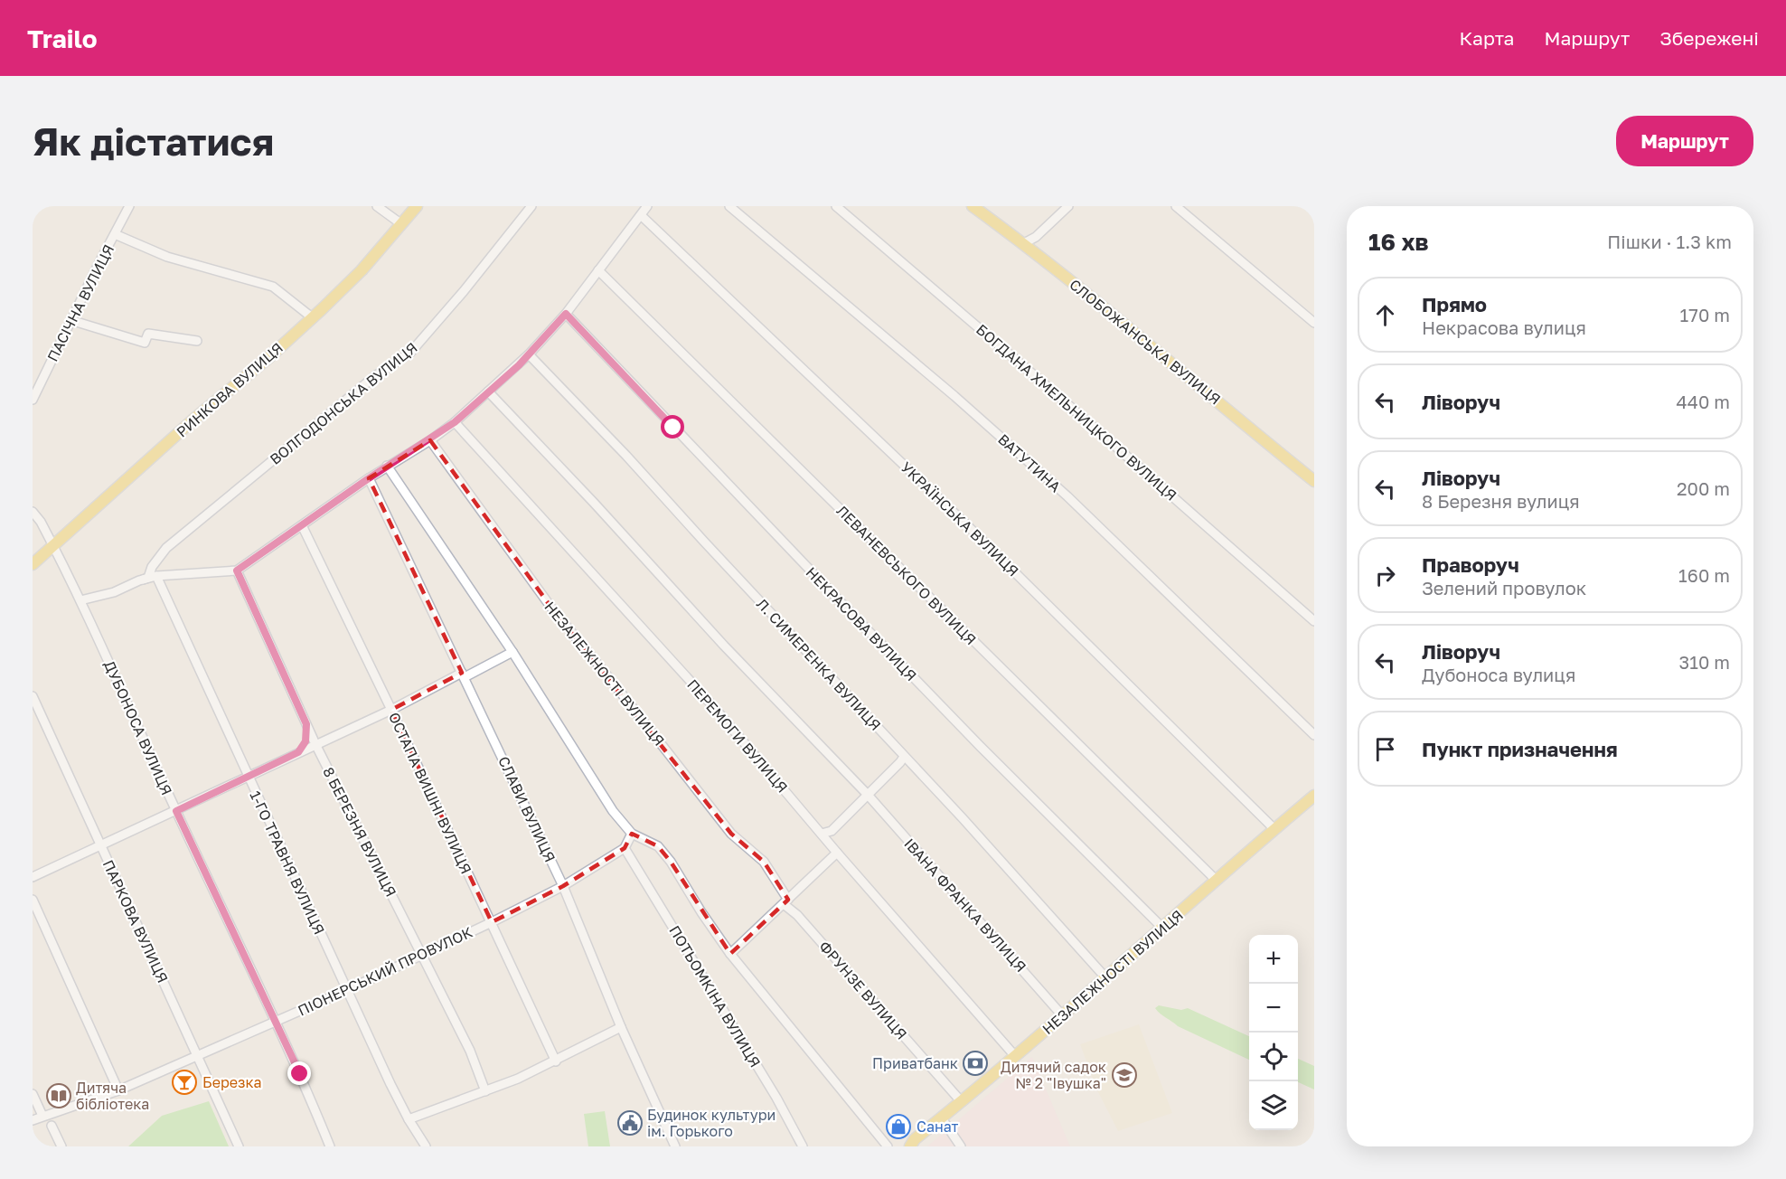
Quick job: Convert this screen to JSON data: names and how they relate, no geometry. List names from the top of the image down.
{
  "streets": {
    "main road": ["СЛОБОЖАНСЬКА ВУЛИЦЯ", "РИНКОВА ВУЛИЦЯ", "НЕЗАЛЕЖНОСТІ ВУЛИЦЯ"],
    "street": [
      "ПАСІЧНА ВУЛИЦЯ",
      "ВОЛГОДОНСЬКА ВУЛИЦЯ",
      "БОГДАНА ХМЕЛЬНИЦКОГО ВУЛИЦЯ",
      "ВАТУТИНА",
      "УКРАЇНСЬКА ВУЛИЦЯ",
      "ЛЕВАНЕВСЬКОГО ВУЛИЦЯ",
      "НЕКРАСОВА ВУЛИЦЯ",
      "Л. СИМЕРЕНКА ВУЛИЦЯ",
      "ДУБОНОСА ВУЛИЦЯ",
      "ПЕРЕМОГИ ВУЛИЦЯ",
      "ОСТАПА ВИШНІ ВУЛИЦЯ",
      "СЛАВИ ВУЛИЦЯ",
      "8 БЕРЕЗНЯ ВУЛИЦЯ",
      "1-ГО ТРАВНЯ ВУЛИЦЯ",
      "ІВАНА ФРАНКА ВУЛИЦЯ",
      "ПАРКОВА ВУЛИЦЯ",
      "ПІОНЕРСЬКИЙ ПРОВУЛОК",
      "ФРУНЗЕ ВУЛИЦЯ",
      "ПОТЬОМКІНА ВУЛИЦЯ"
    ]
  },
  "crossings": [
    ["РИНКОВА ВУЛИЦЯ", "ДУБОНОСА ВУЛИЦЯ"],
    ["УКРАЇНСЬКА ВУЛИЦЯ", "НЕЗАЛЕЖНОСТІ ВУЛИЦЯ"],
    ["ЛЕВАНЕВСЬКОГО ВУЛИЦЯ", "НЕЗАЛЕЖНОСТІ ВУЛИЦЯ"],
    ["НЕКРАСОВА ВУЛИЦЯ", "НЕЗАЛЕЖНОСТІ ВУЛИЦЯ"],
    ["Л. СИМЕРЕНКА ВУЛИЦЯ", "НЕЗАЛЕЖНОСТІ ВУЛИЦЯ"],
    ["НЕЗАЛЕЖНОСТІ ВУЛИЦЯ", "ПЕРЕМОГИ ВУЛИЦЯ"],
    ["НЕЗАЛЕЖНОСТІ ВУЛИЦЯ", "ІВАНА ФРАНКА ВУЛИЦЯ"],
    ["НЕЗАЛЕЖНОСТІ ВУЛИЦЯ", "ФРУНЗЕ ВУЛИЦЯ"],
    ["ДУБОНОСА ВУЛИЦЯ", "ПІОНЕРСЬКИЙ ПРОВУЛОК"],
    ["ОСТАПА ВИШНІ ВУЛИЦЯ", "ПІОНЕРСЬКИЙ ПРОВУЛОК"],
    ["СЛАВИ ВУЛИЦЯ", "ПІОНЕРСЬКИЙ ПРОВУЛОК"],
    ["8 БЕРЕЗНЯ ВУЛИЦЯ", "ПІОНЕРСЬКИЙ ПРОВУЛОК"],
    ["1-ГО ТРАВНЯ ВУЛИЦЯ", "ПІОНЕРСЬКИЙ ПРОВУЛОК"],
    ["ПАРКОВА ВУЛИЦЯ", "ПІОНЕРСЬКИЙ ПРОВУЛОК"],
    ["ПІОНЕРСЬКИЙ ПРОВУЛОК", "ПОТЬОМКІНА ВУЛИЦЯ"]
  ],
  "places": {
    "bank": ["Приватбанк"],
    "school or university": ["Дитячий садок № 2 \"Івушка\""],
    "bar": ["Березка"],
    "library": ["Дитяча бібліотека"],
    "public building": ["Будинок культури ім. Горького"],
    "shop": ["Санат"]
  },
  "page": {
    "header": "Trailo",
    "nav": ["Карта", "Маршрут", "Збережені"],
    "buttons": "Маршрут",
    "title": "Як дістатися",
    "heading": ["16 хв", "Пішки · 1.3 km"],
    "list": [
      ["Прямо", "Некрасова вулиця", "170 m"],
      ["Ліворуч", "440 m"],
      ["Ліворуч", "8 Березня вулиця", "200 m"],
      ["Праворуч", "Зелений провулок", "160 m"],
      ["Ліворуч", "Дубоноса вулиця", "310 m"],
      "Пункт призначення"
    ],
    "map_buttons": ["+", "−"]
  }
}
